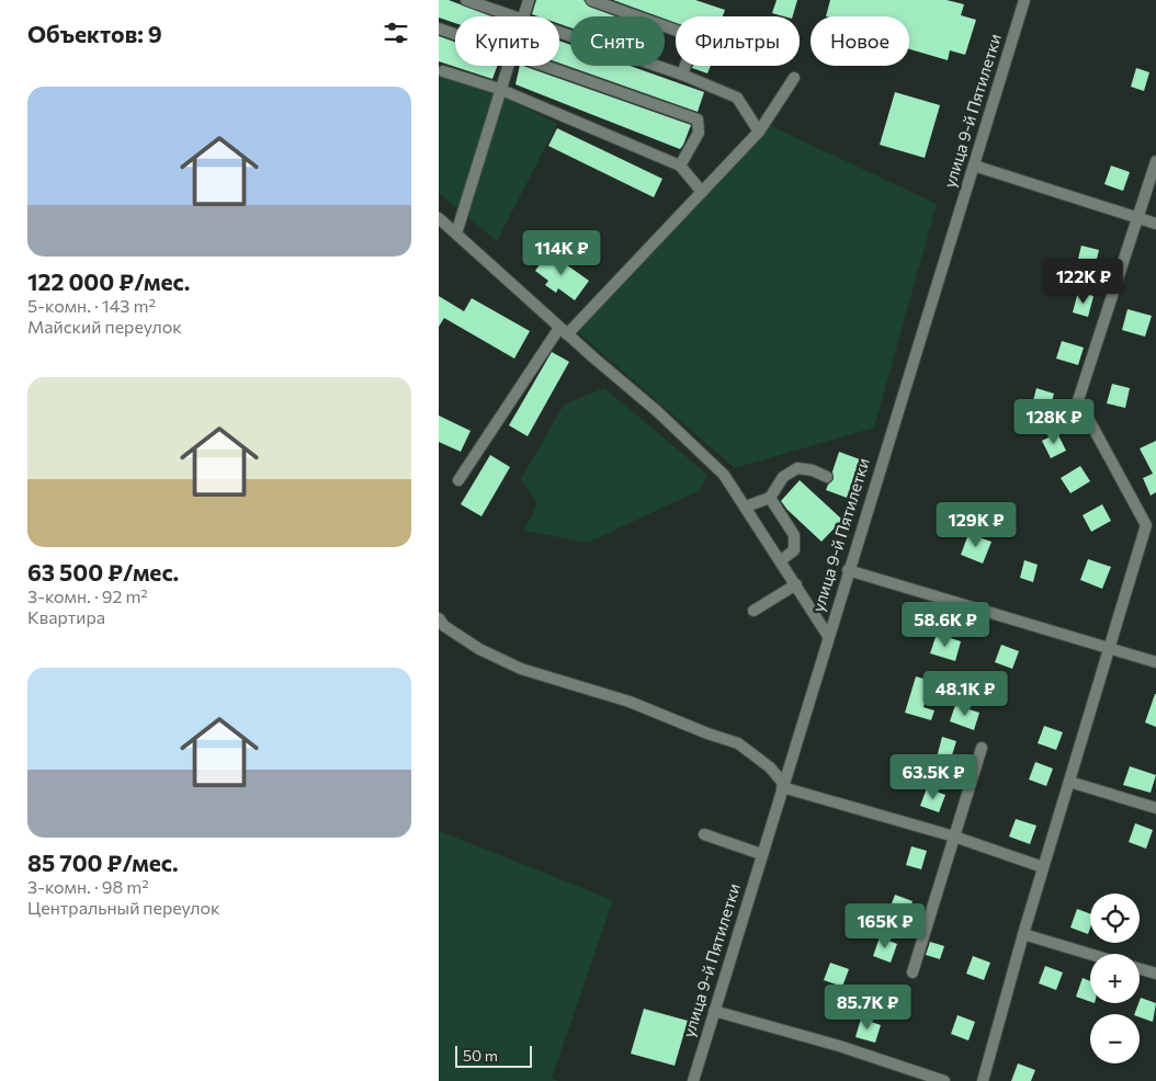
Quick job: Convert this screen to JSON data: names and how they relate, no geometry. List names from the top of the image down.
{
  "streets": {
    "street": ["улица 9-й Пятилетки"]
  },
  "scale_bar": "50 m",
  "page": {
    "heading": "Объектов: 9",
    "chip": [
      "Купить",
      "Снять",
      "Фильтры",
      "Новое"
    ],
    "list": [
      {
        "name": "122 000 ₽/мес.",
        "note": "5-комн. · 143 m² · Майский переулок"
      },
      {
        "name": "63 500 ₽/мес.",
        "note": "3-комн. · 92 m² · Квартира"
      },
      {
        "name": "85 700 ₽/мес.",
        "note": "3-комн. · 98 m² · Центральный переулок"
      }
    ],
    "price": [
      "114K ₽",
      "122K ₽",
      "128K ₽",
      "129K ₽",
      "58.6K ₽",
      "48.1K ₽",
      "63.5K ₽",
      "165K ₽",
      "85.7K ₽"
    ],
    "map_buttons": ["+", "−"],
    "scale": "50 m"
  }
}
